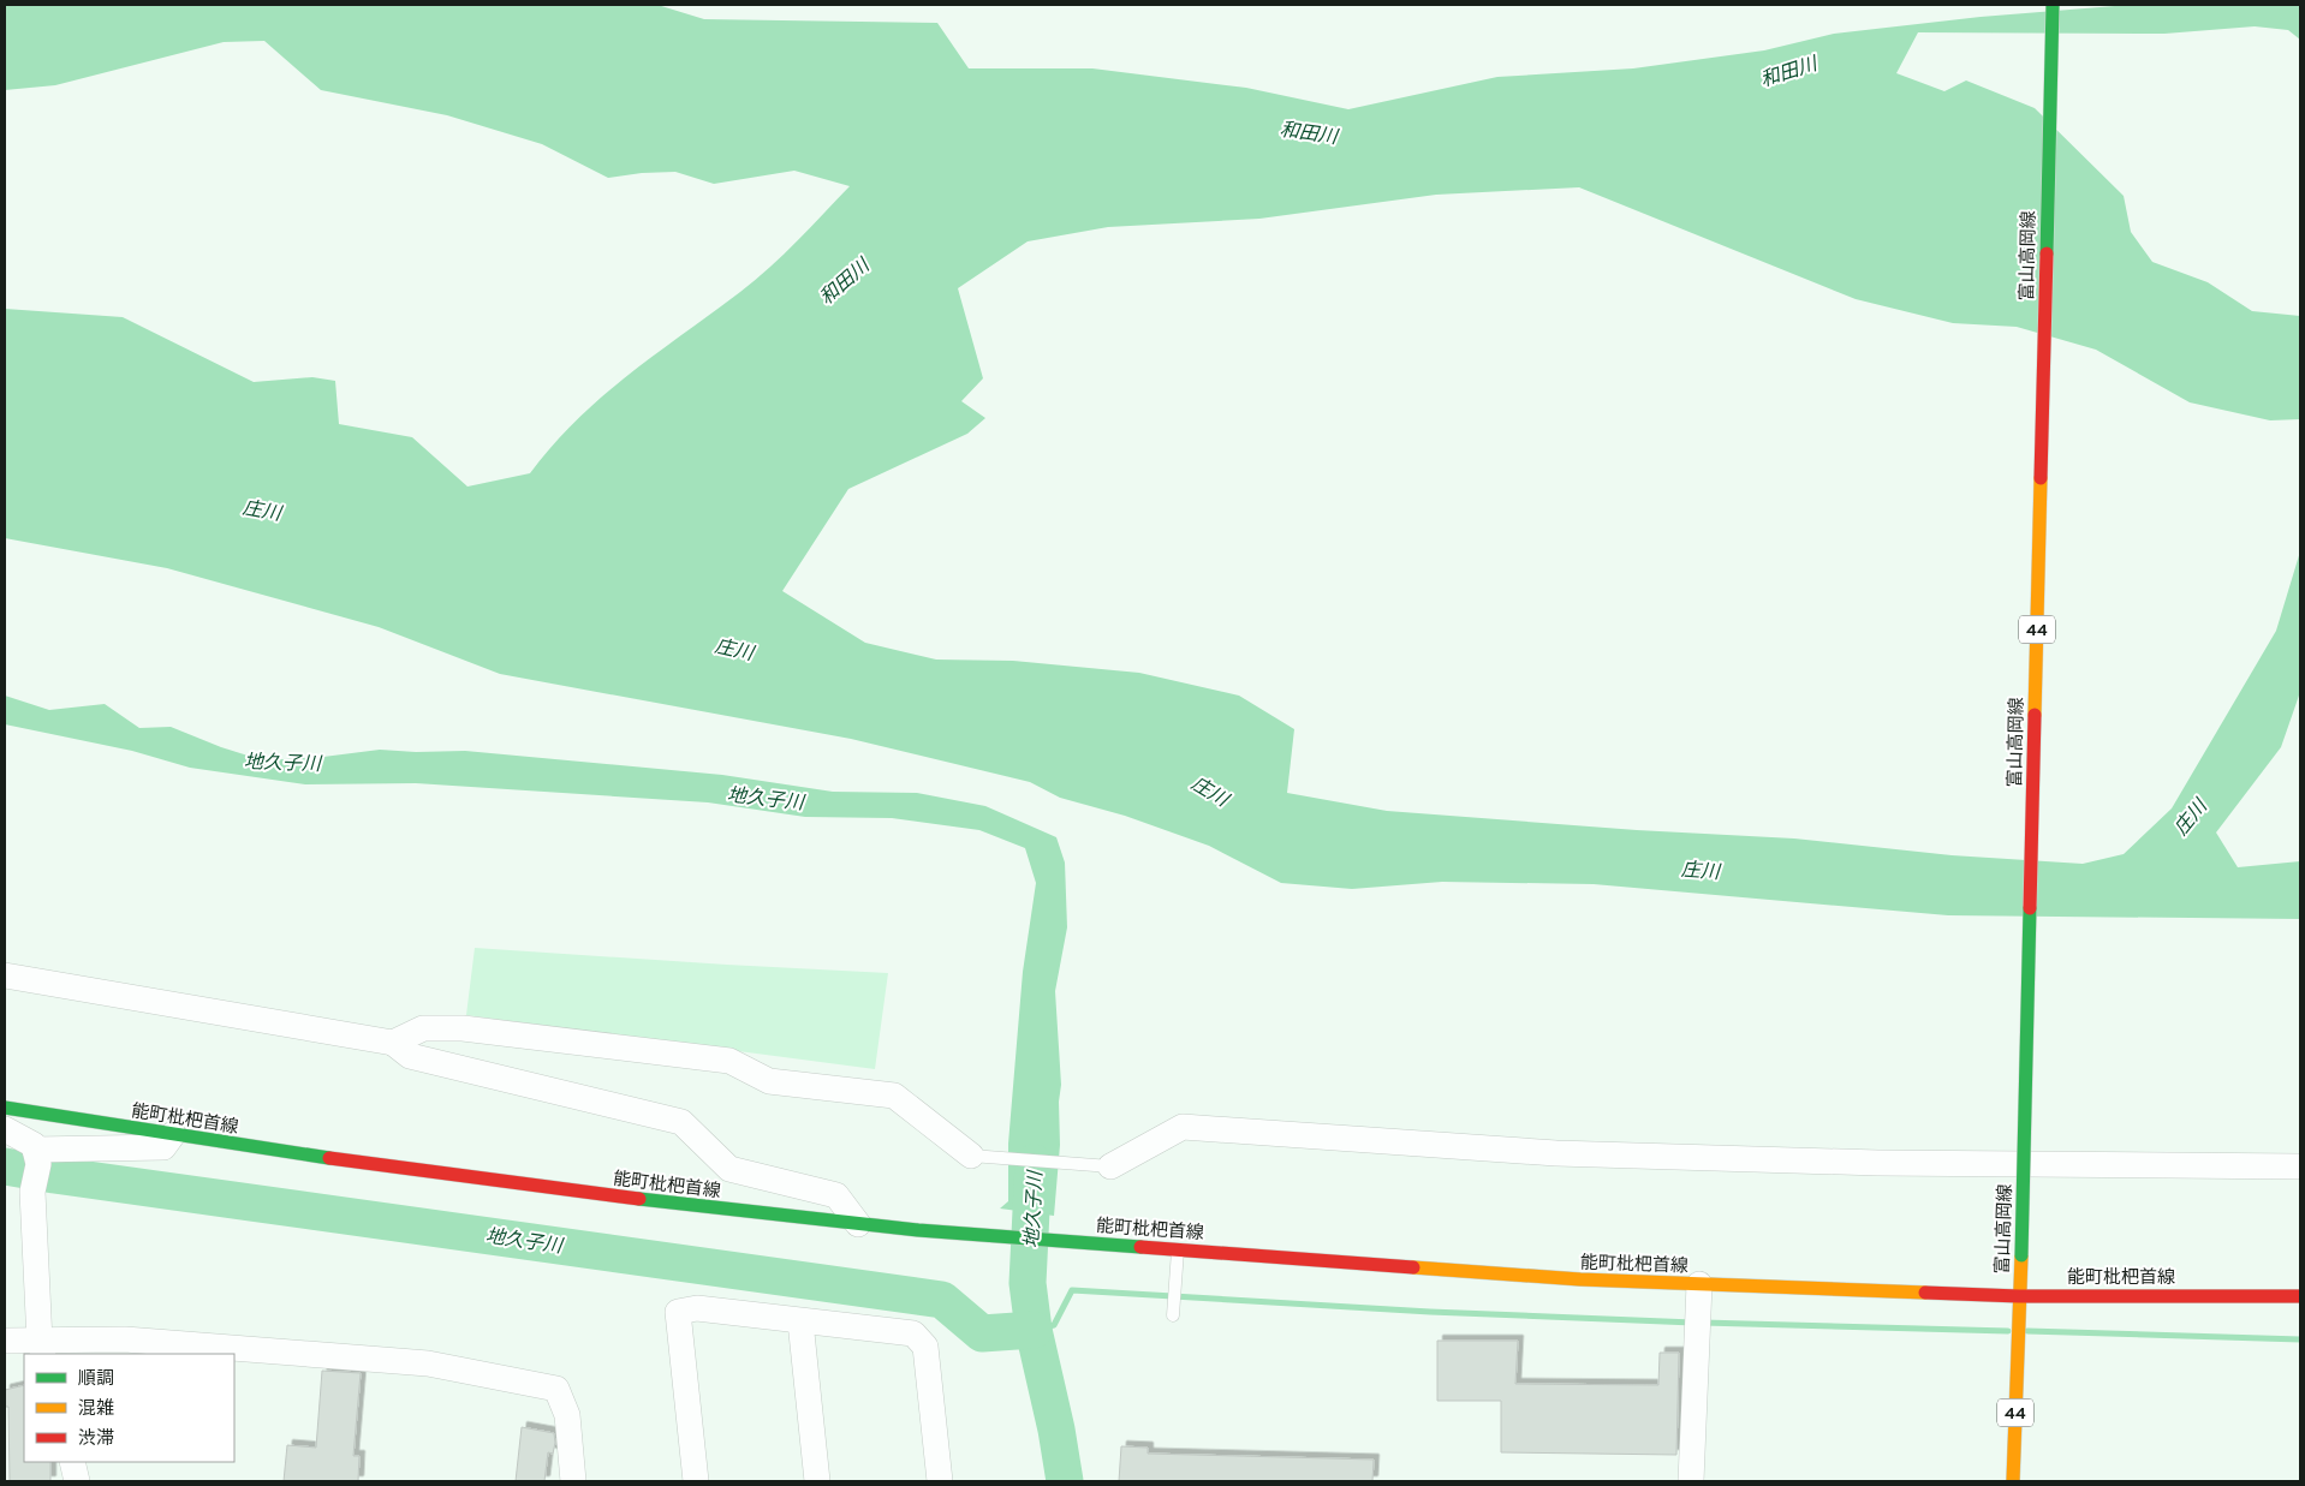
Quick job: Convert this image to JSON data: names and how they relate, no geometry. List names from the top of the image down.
{
  "streets": {
    "main road": ["富山高岡線", "44", "能町枇杷首線"]
  },
  "crossings": [
    ["富山高岡線", "能町枇杷首線"]
  ],
  "water": ["和田川", "庄川", "地久子川"],
  "legend": ["順調", "混雑", "渋滞"]
}
